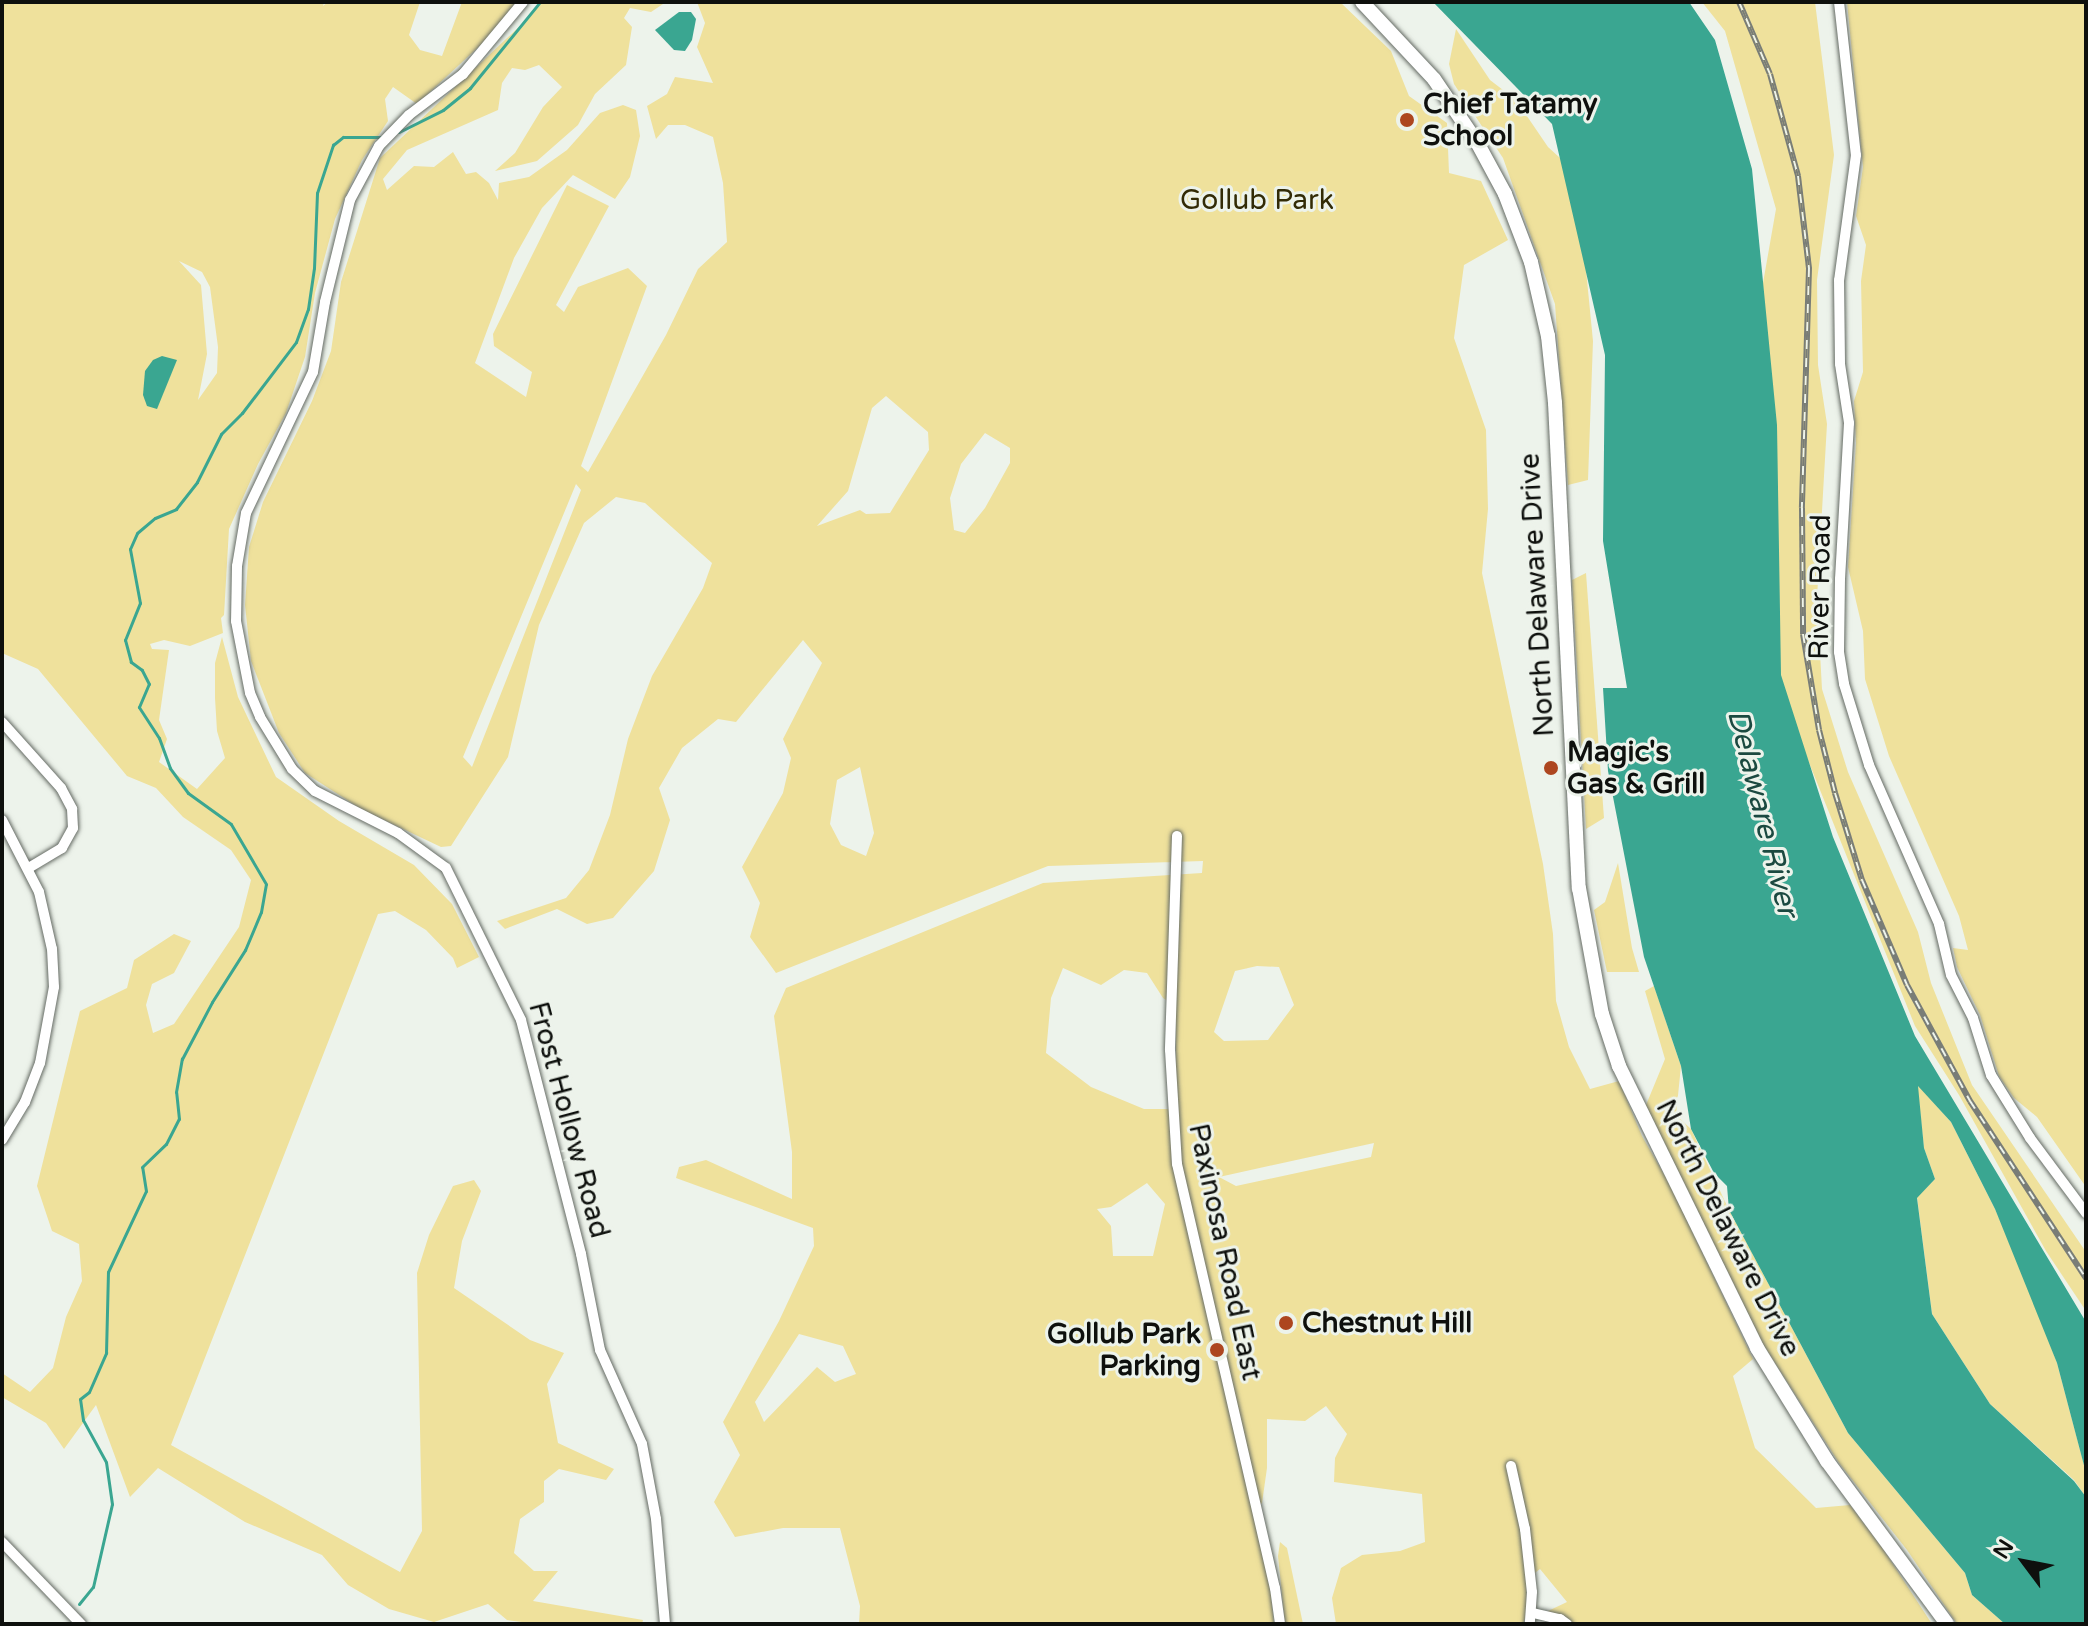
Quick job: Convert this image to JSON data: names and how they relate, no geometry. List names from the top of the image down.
{
  "streets": {
    "main road": ["North Delaware Drive"],
    "street": ["River Road", "Frost Hollow Road", "Paxinosa Road East"]
  },
  "water": ["Delaware River"],
  "parks": ["Gollub Park"],
  "places": [
    "Chief Tatamy School",
    "Magic's Gas & Grill",
    "Chestnut Hill",
    "Gollub Park Parking"
  ],
  "north": "top left"
}
